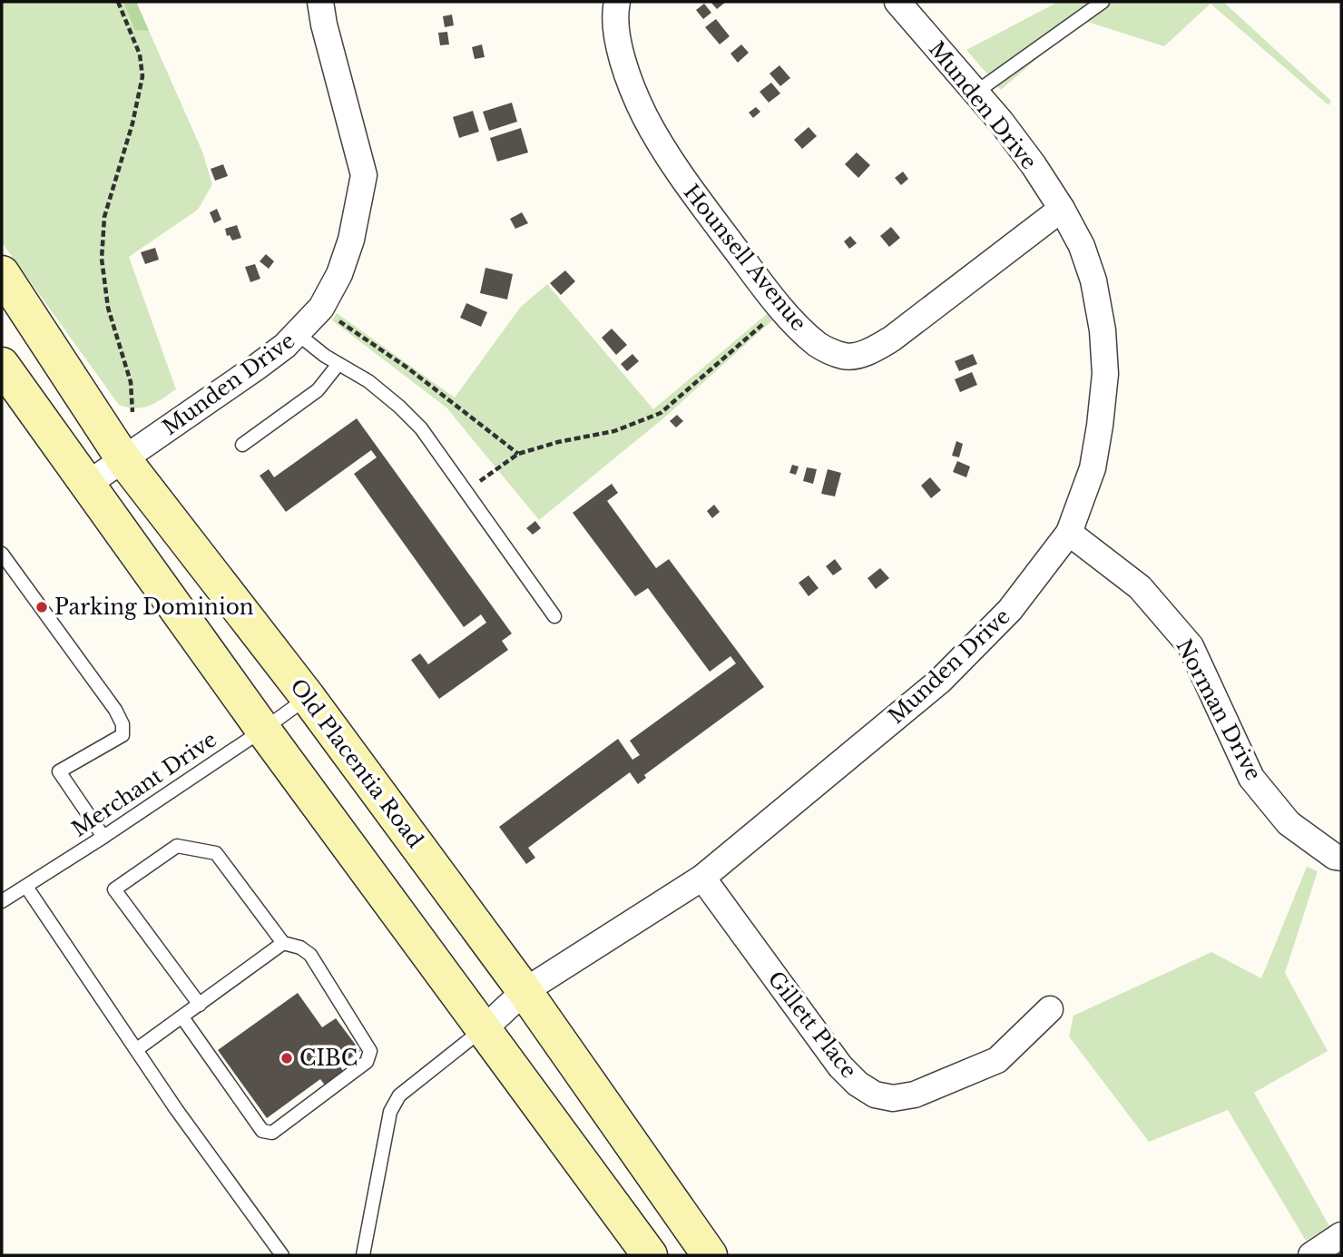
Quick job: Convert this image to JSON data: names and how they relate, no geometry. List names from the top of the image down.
{
  "streets": {
    "main road": ["Old Placentia Road"],
    "street": [
      "Munden Drive",
      "Hounsell Avenue",
      "Norman Drive",
      "Gillett Place"
    ],
    "lane": ["Merchant Drive"]
  },
  "crossings": [
    ["Munden Drive", "Hounsell Avenue"],
    ["Munden Drive", "Norman Drive"],
    ["Munden Drive", "Old Placentia Road"],
    ["Munden Drive", "Gillett Place"],
    ["Old Placentia Road", "Merchant Drive"]
  ],
  "places": ["Parking Dominion", "CIBC"]
}
